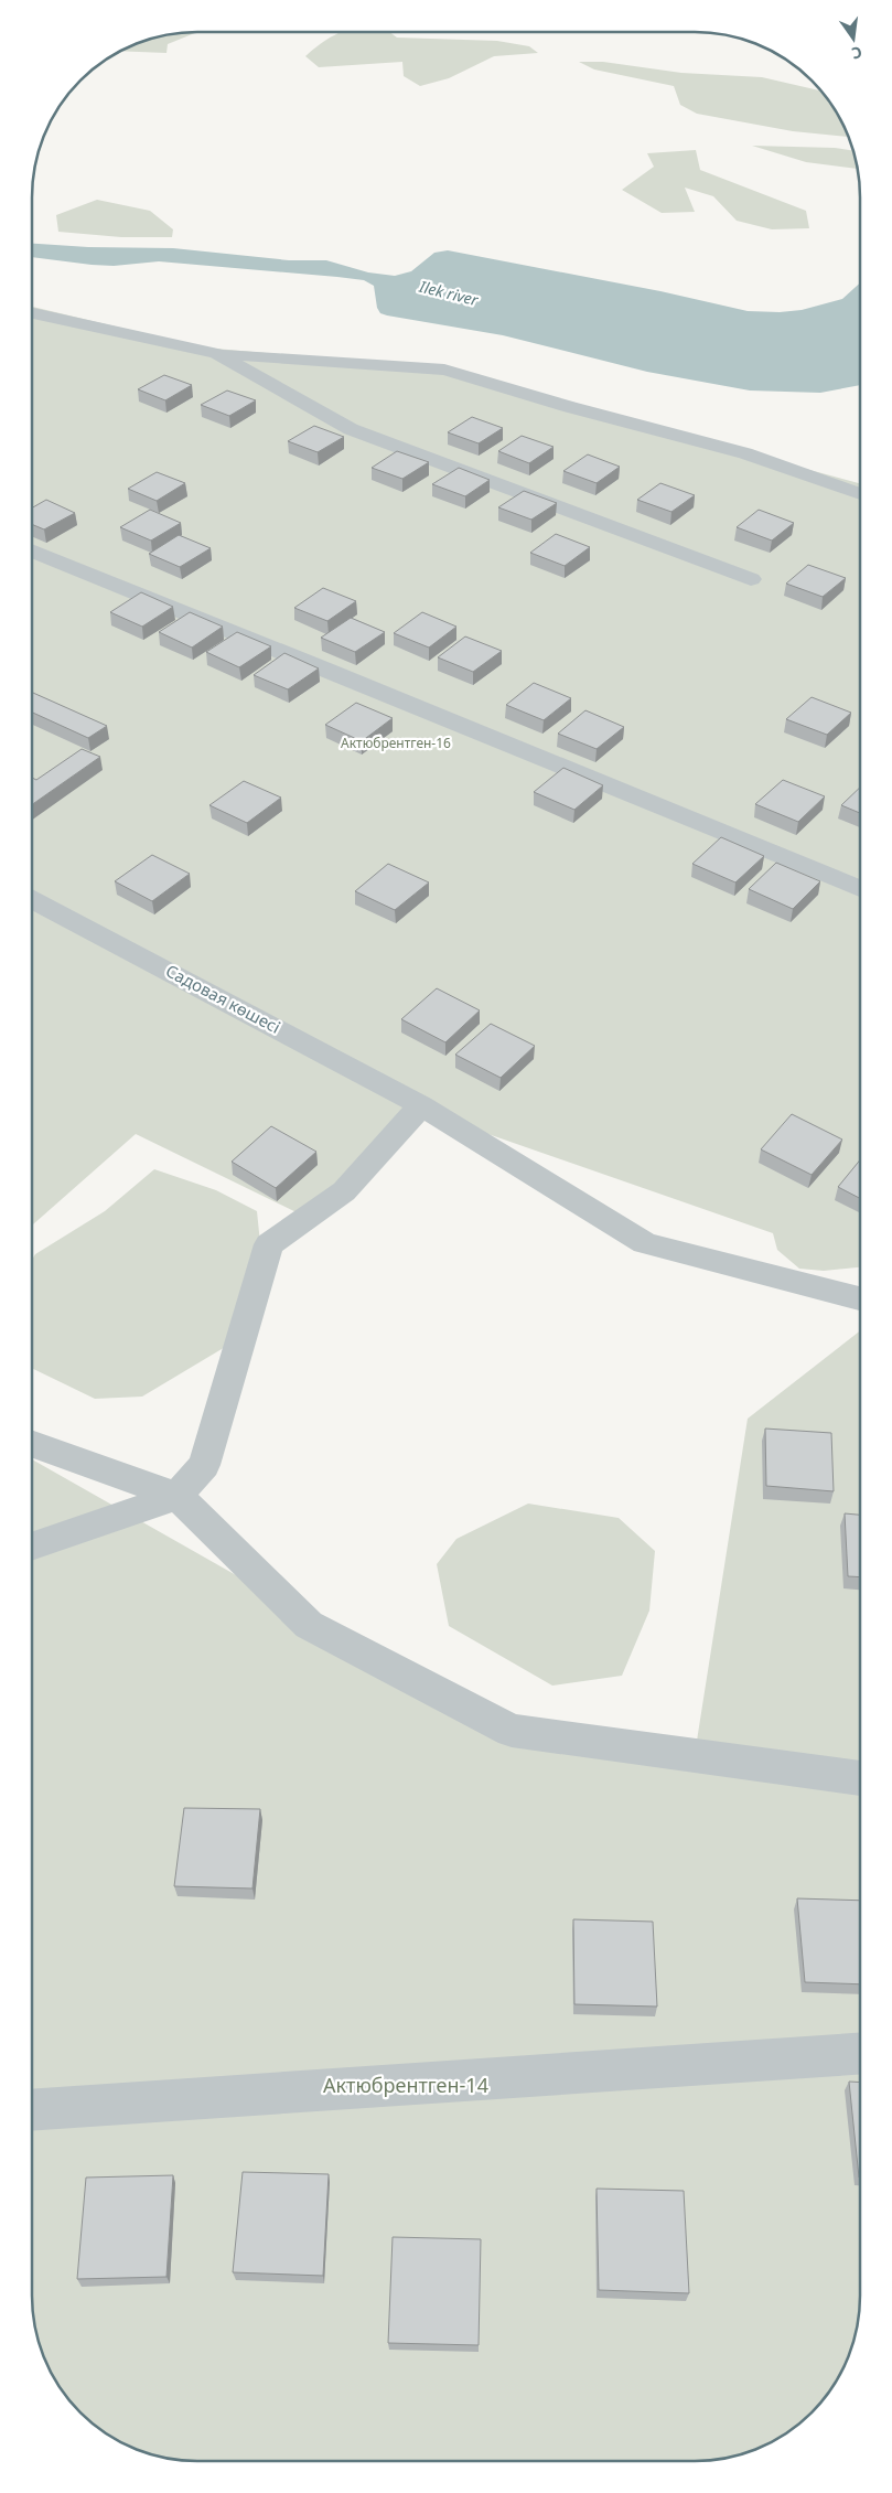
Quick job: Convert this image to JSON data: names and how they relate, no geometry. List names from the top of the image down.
{
  "streets": {
    "lane": ["Садовая көшесі"]
  },
  "water": ["Ilek river"],
  "parks": ["Актюбрентген-16", "Актюбрентген-14"],
  "north": "bottom"
}
